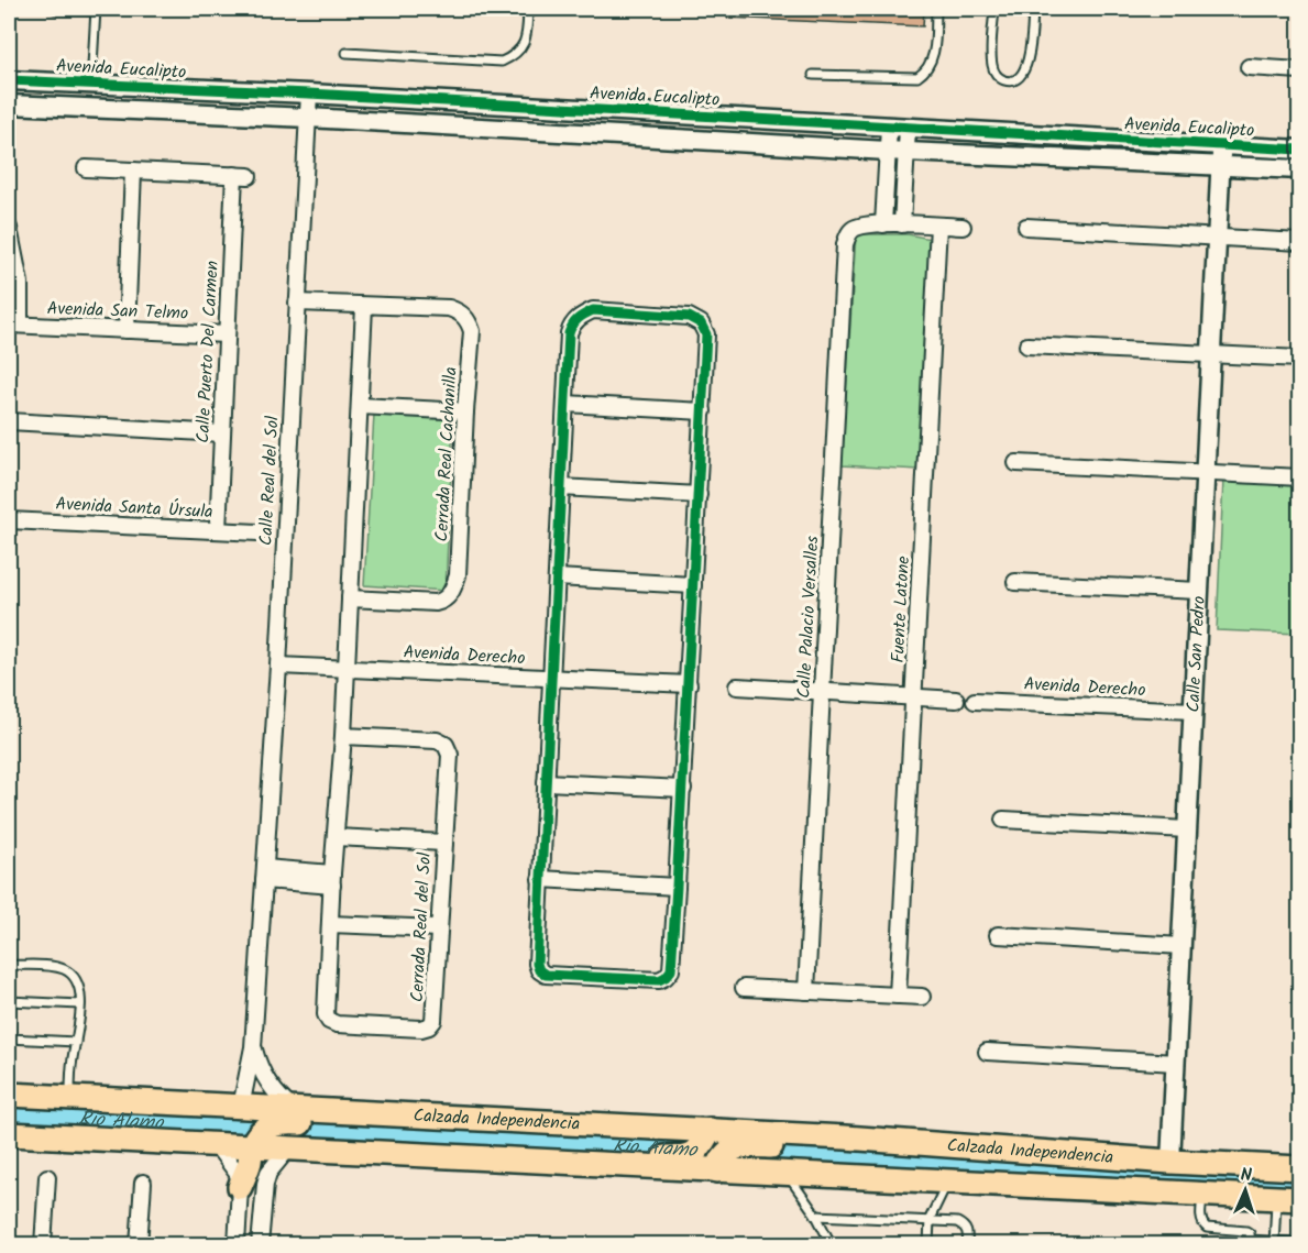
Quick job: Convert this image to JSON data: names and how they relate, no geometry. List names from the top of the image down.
{
  "streets": {
    "main road": ["Calzada Independencia"],
    "street": [
      "Avenida Eucalipto",
      "Avenida San Telmo",
      "Calle Puerto Del Carmen",
      "Cerrada Real Cachanilla",
      "Calle Real del Sol",
      "Avenida Santa Úrsula",
      "Fuente Latone",
      "Calle Palacio Versalles",
      "Calle San Pedro",
      "Avenida Derecho",
      "Cerrada Real del Sol"
    ]
  },
  "crossings": [
    ["Avenida Eucalipto", "Calle Real del Sol"],
    ["Avenida Eucalipto", "Calle San Pedro"],
    ["Avenida San Telmo", "Calle Puerto Del Carmen"],
    ["Calle Puerto Del Carmen", "Avenida Santa Úrsula"],
    ["Cerrada Real Cachanilla", "Calle Real del Sol"],
    ["Calle Real del Sol", "Avenida Derecho"],
    ["Calle Real del Sol", "Calzada Independencia"],
    ["Calle San Pedro", "Avenida Derecho"],
    ["Calle San Pedro", "Calzada Independencia"],
    ["Avenida Derecho", "Cerrada Real del Sol"]
  ],
  "water": ["Río Alamo"],
  "north": "top"
}
